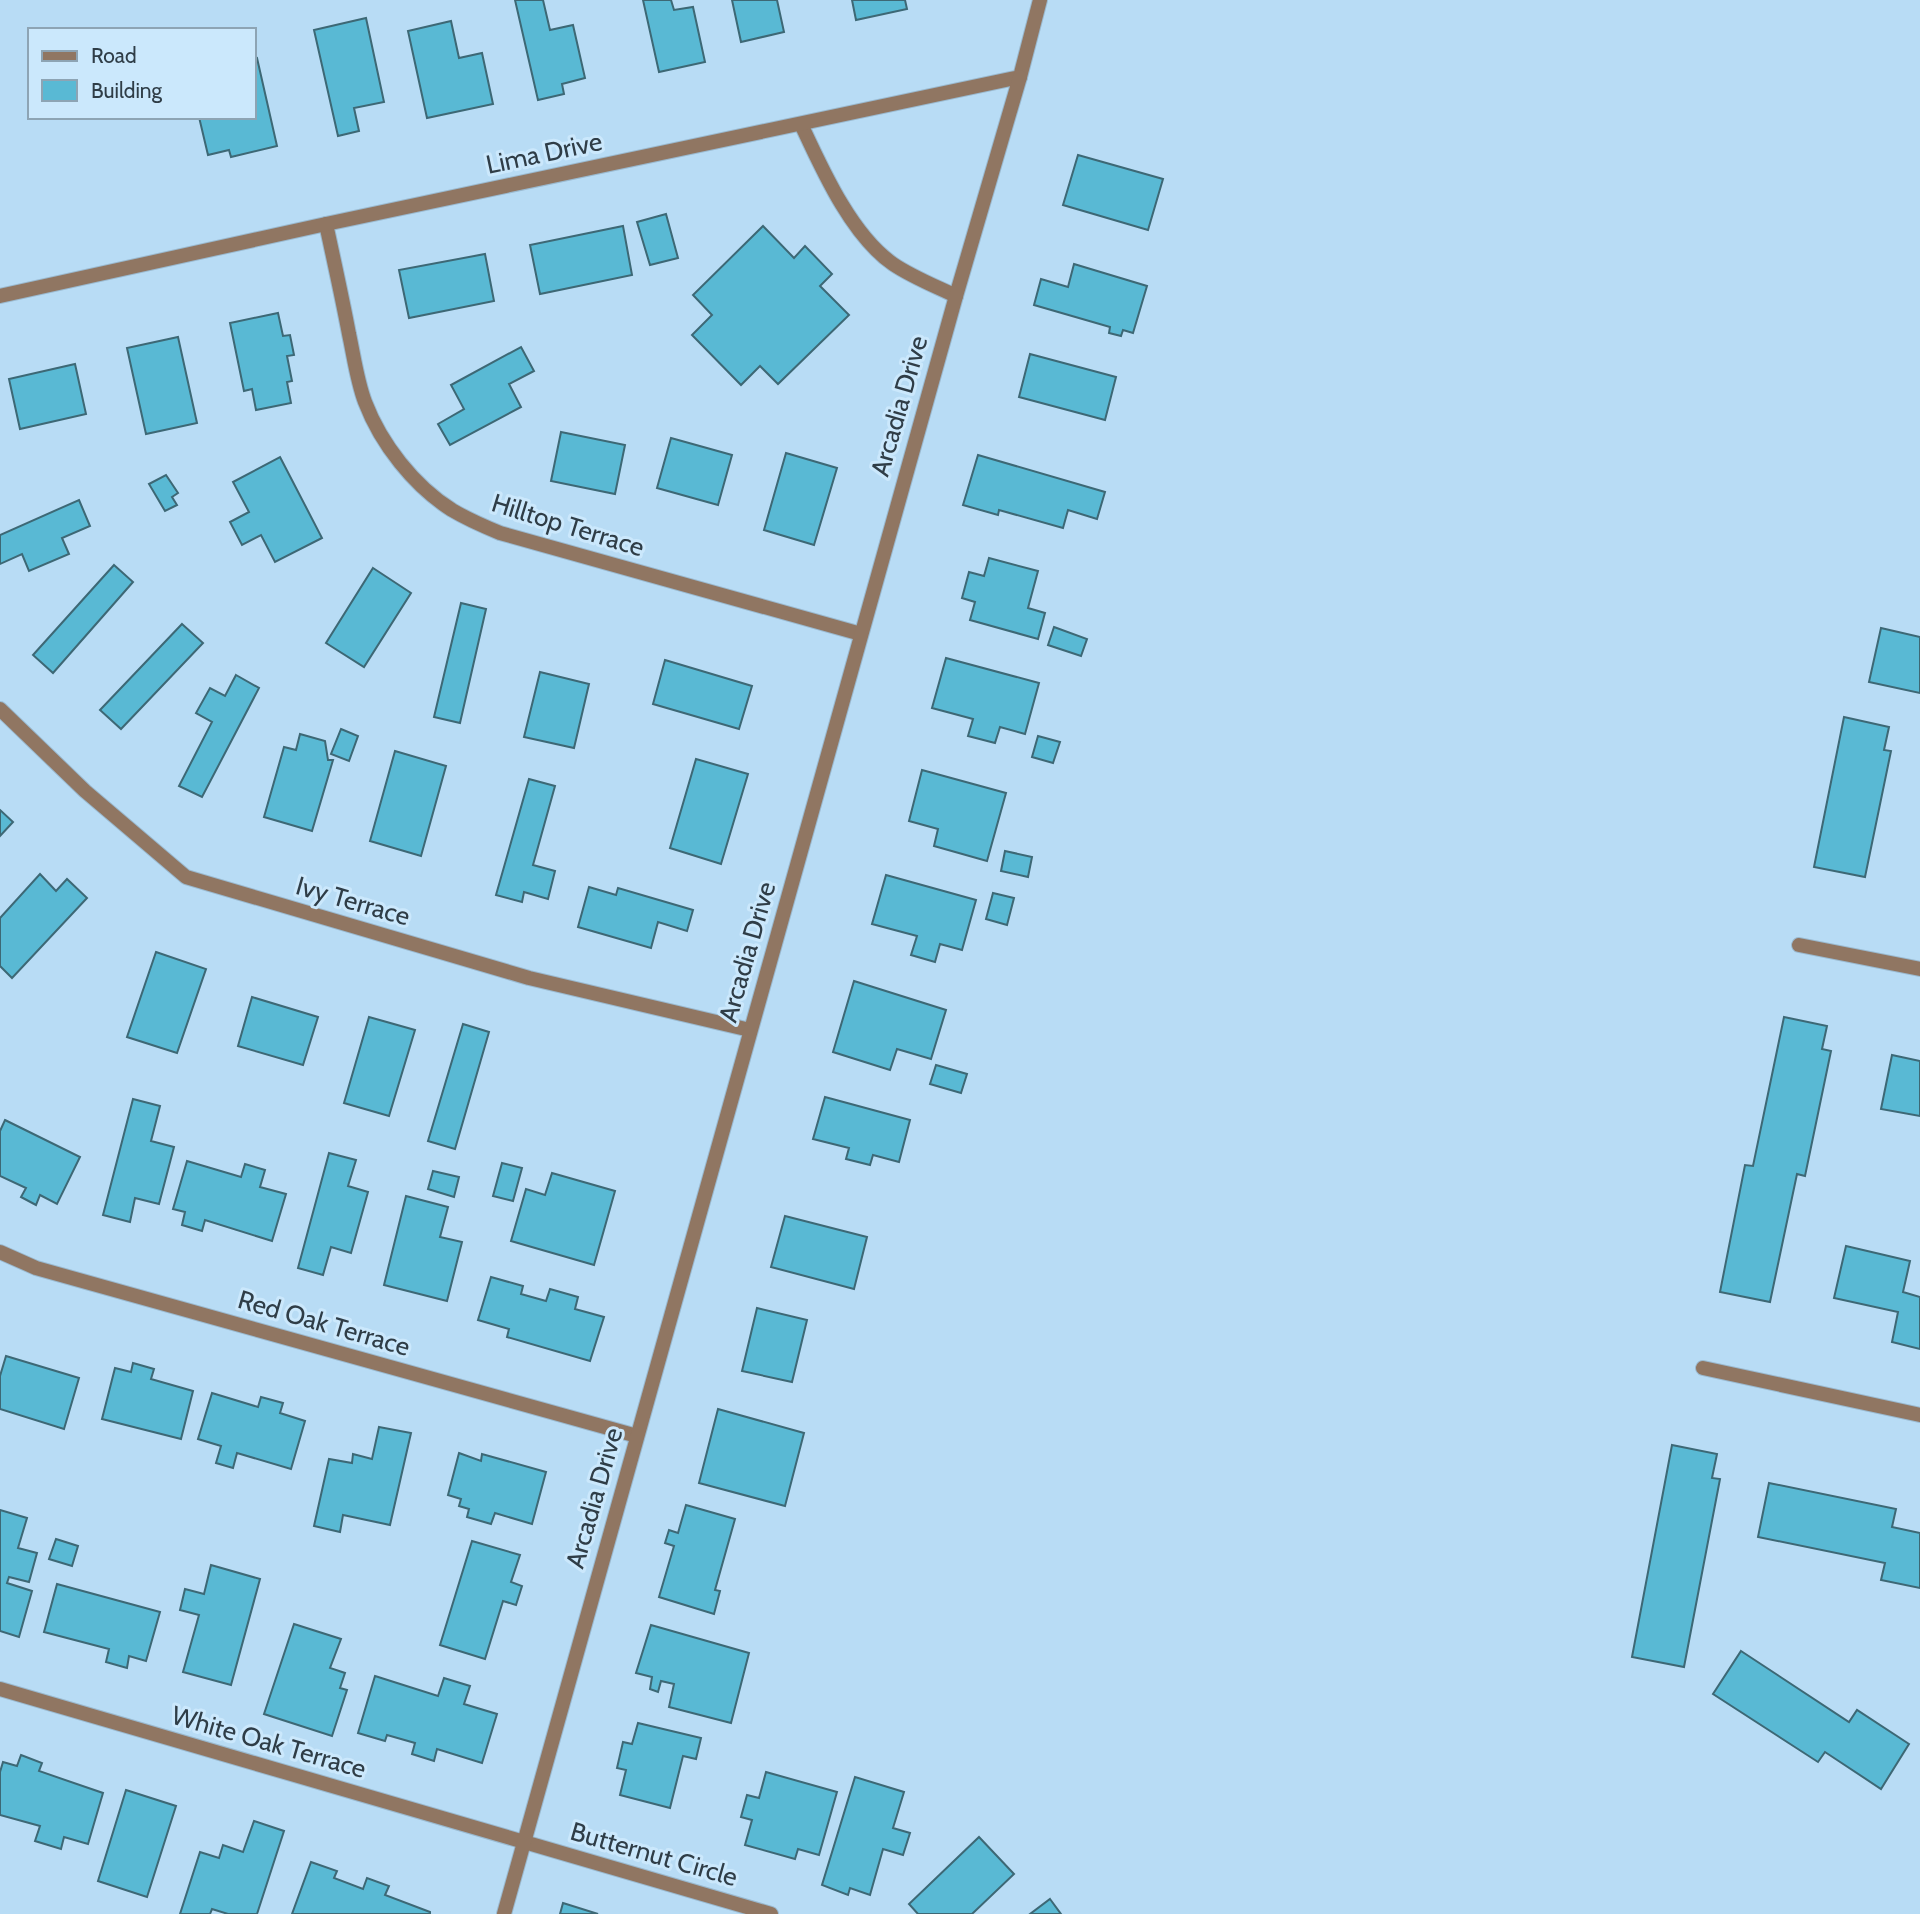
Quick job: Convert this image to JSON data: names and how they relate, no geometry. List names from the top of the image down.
{
  "streets": {
    "street": [
      "Lima Drive",
      "Arcadia Drive",
      "Hilltop Terrace",
      "Ivy Terrace",
      "Red Oak Terrace",
      "White Oak Terrace",
      "Butternut Circle"
    ]
  },
  "crossings": [
    ["Lima Drive", "Arcadia Drive"],
    ["Lima Drive", "Hilltop Terrace"],
    ["Arcadia Drive", "Hilltop Terrace"],
    ["Arcadia Drive", "Ivy Terrace"],
    ["Arcadia Drive", "Red Oak Terrace"],
    ["Arcadia Drive", "White Oak Terrace"],
    ["Arcadia Drive", "Butternut Circle"],
    ["White Oak Terrace", "Butternut Circle"]
  ],
  "legend": ["Road", "Building"]
}
